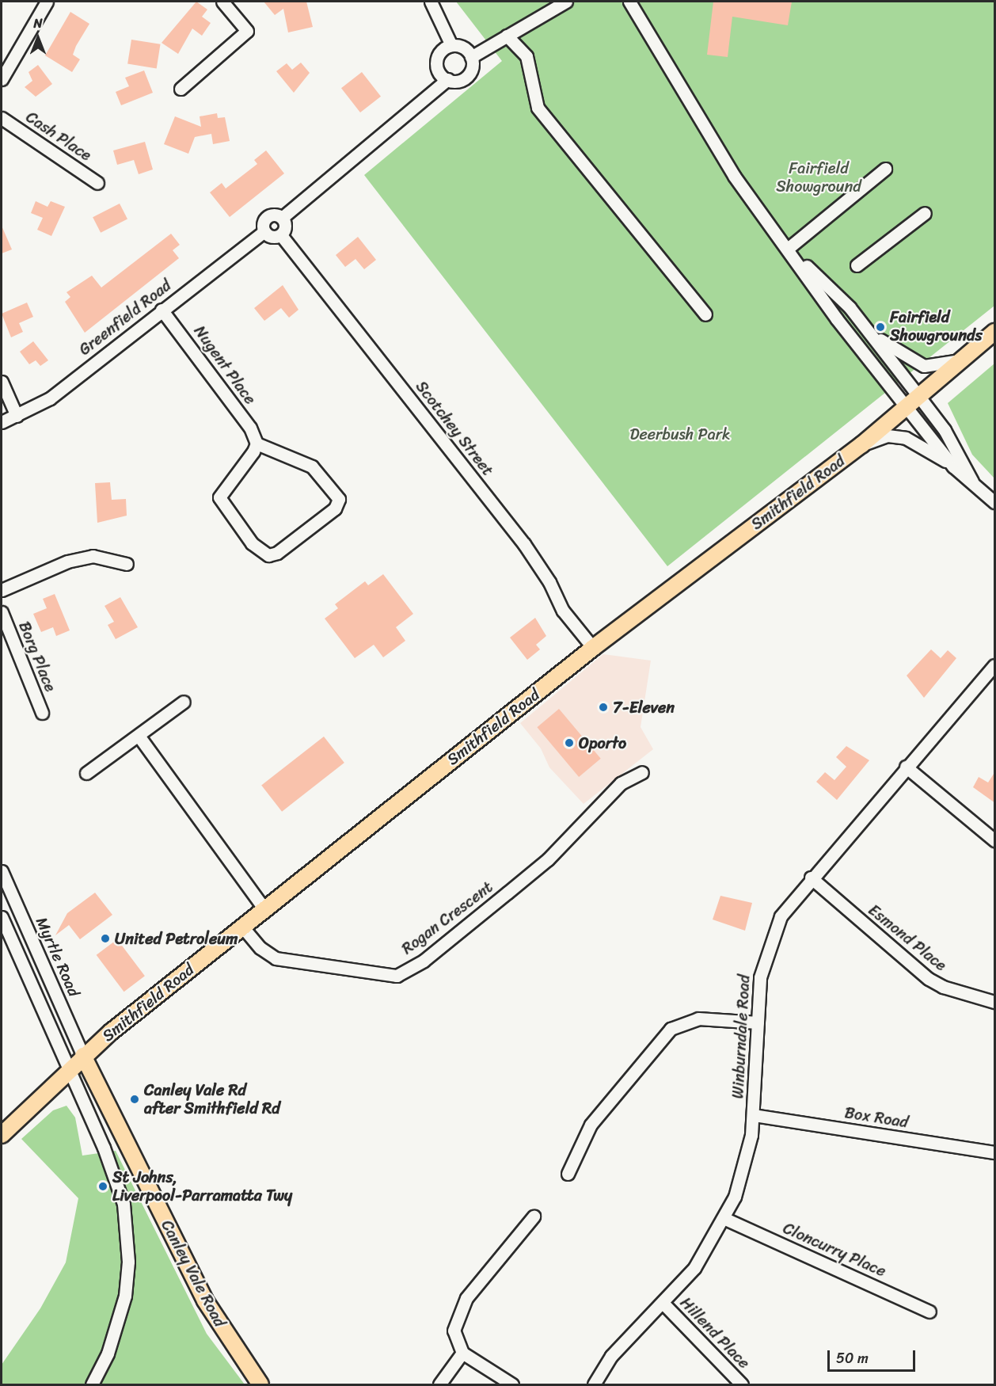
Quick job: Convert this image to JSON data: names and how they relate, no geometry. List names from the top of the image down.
{
  "streets": {
    "main road": ["Smithfield Road", "Canley Vale Road"],
    "street": [
      "Cash Place",
      "Greenfield Road",
      "Nugent Place",
      "Scotchey Street",
      "Borg Place",
      "Rogan Crescent",
      "Esmond Place",
      "Myrtle Road",
      "Winburndale Road",
      "Box Road",
      "Cloncurry Place",
      "Hillend Place"
    ]
  },
  "crossings": [
    ["Greenfield Road", "Nugent Place"],
    ["Greenfield Road", "Scotchey Street"],
    ["Scotchey Street", "Smithfield Road"],
    ["Smithfield Road", "Rogan Crescent"],
    ["Smithfield Road", "Myrtle Road"],
    ["Smithfield Road", "Canley Vale Road"],
    ["Esmond Place", "Winburndale Road"],
    ["Myrtle Road", "Canley Vale Road"],
    ["Winburndale Road", "Box Road"],
    ["Winburndale Road", "Cloncurry Place"],
    ["Winburndale Road", "Hillend Place"]
  ],
  "parks": ["Fairfield Showground", "Deerbush Park"],
  "places": [
    "Fairfield Showgrounds",
    "7-Eleven",
    "Oporto",
    "United Petroleum",
    "Canley Vale Rd after Smithfield Rd",
    "St Johns, Liverpool-Parramatta Twy"
  ],
  "scale_bar": "50 m",
  "north": "top"
}
